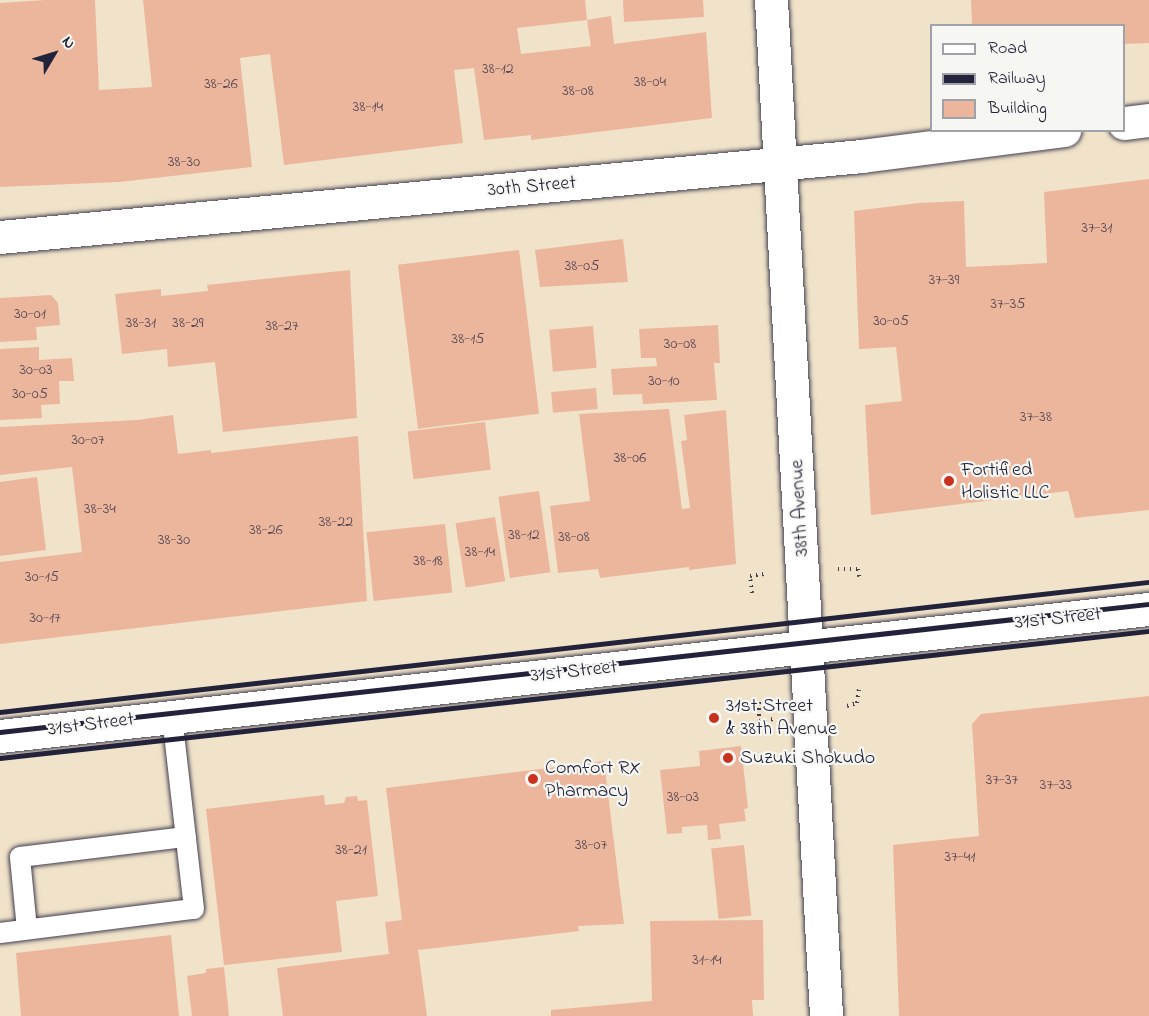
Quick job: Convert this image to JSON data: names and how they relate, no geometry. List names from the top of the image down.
{
  "streets": {
    "street": ["30th Street", "38th Avenue", "31st Street"]
  },
  "crossings": [
    ["30th Street", "38th Avenue"],
    ["38th Avenue", "31st Street"]
  ],
  "places": [
    "Fortified Holistic LLC",
    "31st Street & 38th Avenue",
    "Suzuki Shokudo",
    "Comfort RX Pharmacy"
  ],
  "house_numbers": [
    "38-12",
    "38-04",
    "38-26",
    "38-08",
    "38-14",
    "38-30",
    "37-31",
    "38-05",
    "37-39",
    "37-35",
    "30-01",
    "30-05",
    "38-31",
    "38-29",
    "38-27",
    "38-15",
    "30-08",
    "30-03",
    "30-10",
    "30-05",
    "37-38",
    "30-07",
    "38-06",
    "38-34",
    "38-22",
    "38-26",
    "38-12",
    "38-08",
    "38-30",
    "38-14",
    "38-18",
    "30-15",
    "30-17",
    "37-37",
    "37-33",
    "38-03",
    "38-07",
    "38-21",
    "37-41",
    "31-14"
  ],
  "legend": ["Road", "Railway", "Building"],
  "north": "top right"
}
